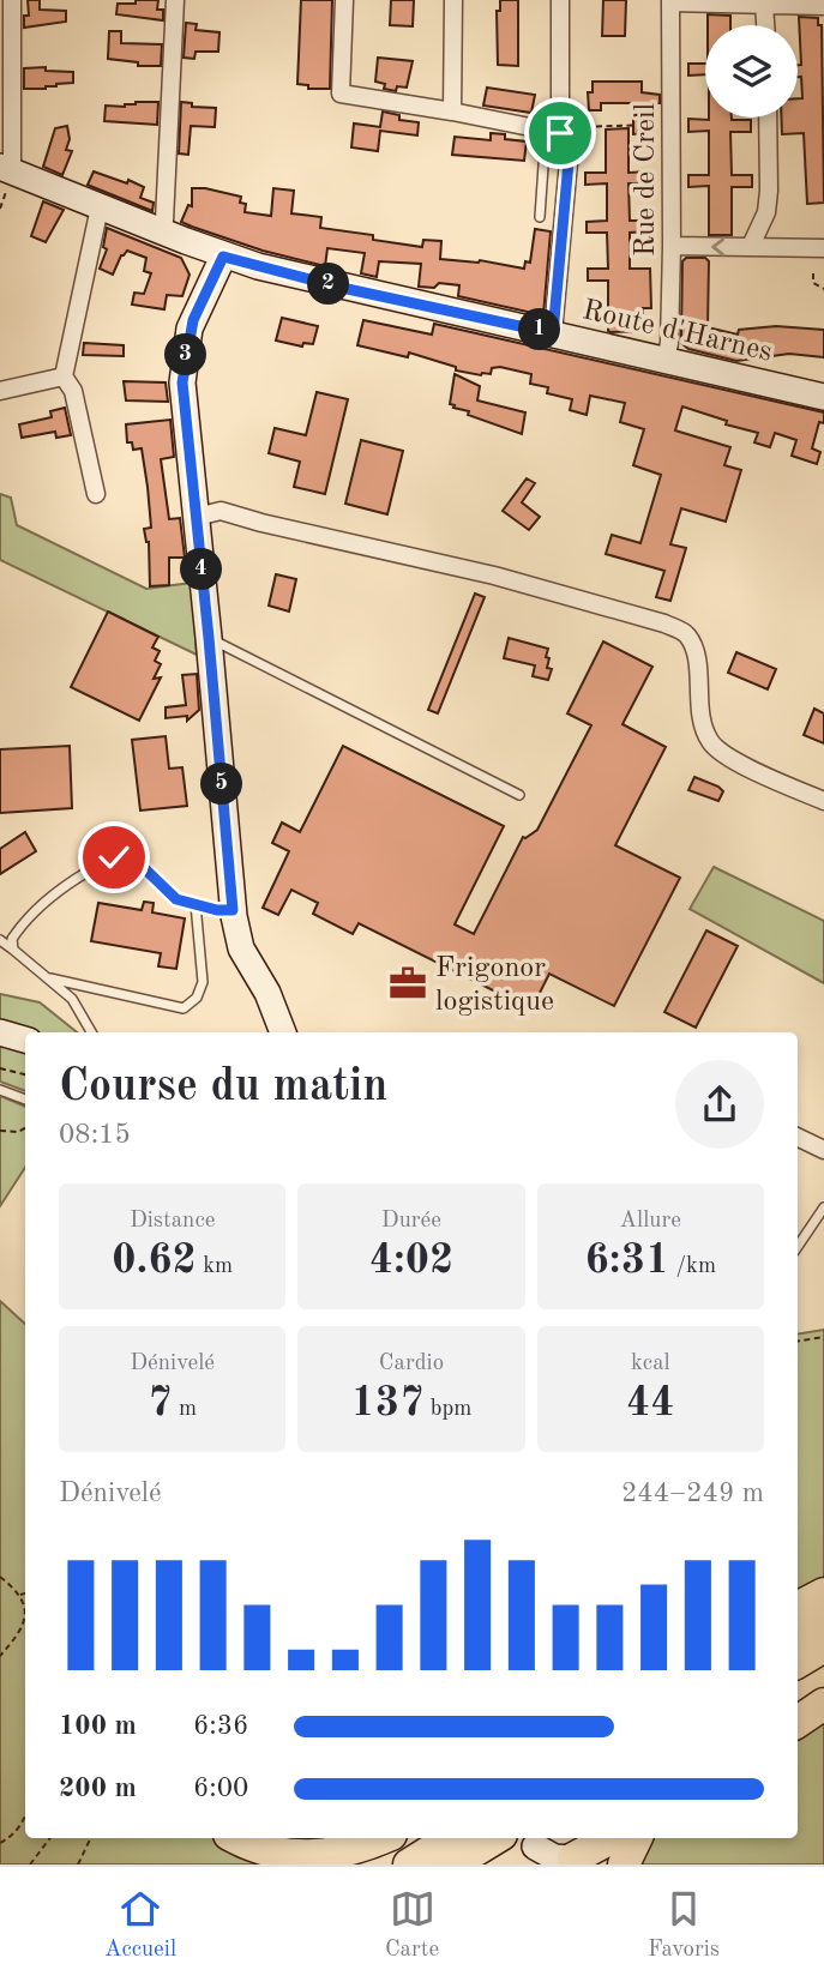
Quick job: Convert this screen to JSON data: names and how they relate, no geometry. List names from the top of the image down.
{
  "streets": {
    "main road": ["Route d'Harnes"],
    "street": ["Rue de Creil"]
  },
  "crossings": [
    ["Rue de Creil", "Route d'Harnes"]
  ],
  "places": {
    "office": ["Frigonor logistique"]
  },
  "page": {
    "pins": [
      "2",
      "1",
      "3",
      "4",
      "5"
    ],
    "heading": ["Course du matin", "08:15"],
    "stats": [
      ["Distance", "0.62 km"],
      ["Durée", "4:02"],
      ["Allure", "6:31 /km"],
      ["Dénivelé", "7 m"],
      ["Cardio", "137 bpm"],
      ["kcal", "44"]
    ],
    "chart": ["Dénivelé", "244–249 m"],
    "list": [
      {
        "name": "100 m",
        "note": "6:36"
      },
      {
        "name": "200 m",
        "note": "6:00"
      }
    ],
    "tabs": ["Accueil", "Carte", "Favoris"]
  }
}
